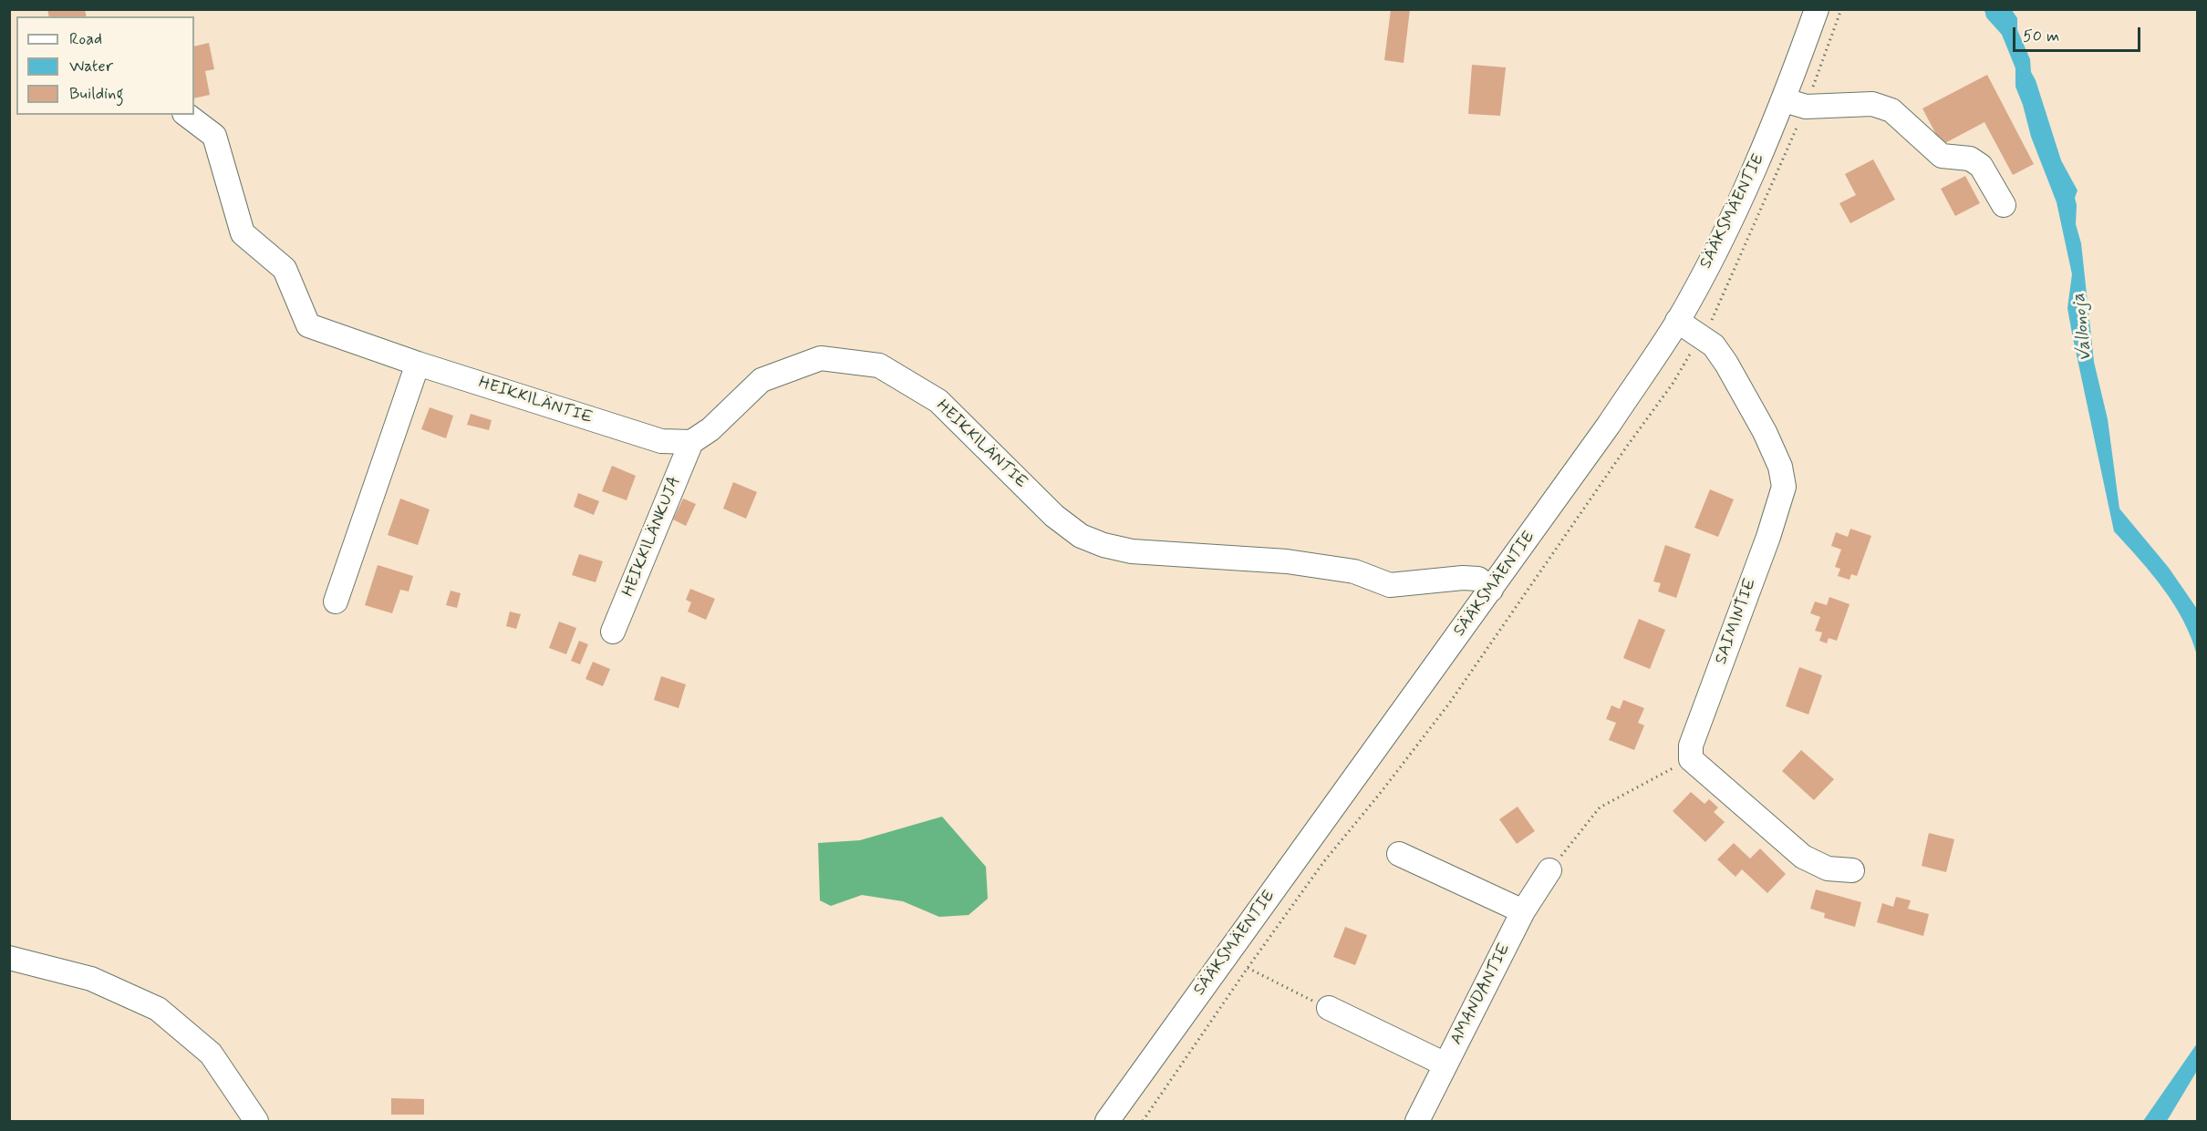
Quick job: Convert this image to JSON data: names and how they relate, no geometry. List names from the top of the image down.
{
  "streets": {
    "street": [
      "SÄÄKSMÄENTIE",
      "HEIKKILÄNTIE",
      "HEIKKILÄNKUJA",
      "SAIMINTIE",
      "AMANDANTIE"
    ]
  },
  "crossings": [
    ["SÄÄKSMÄENTIE", "HEIKKILÄNTIE"],
    ["SÄÄKSMÄENTIE", "SAIMINTIE"],
    ["HEIKKILÄNTIE", "HEIKKILÄNKUJA"]
  ],
  "water": ["Vallonoja"],
  "legend": ["Road", "Water", "Building"],
  "scale_bar": "50 m"
}
